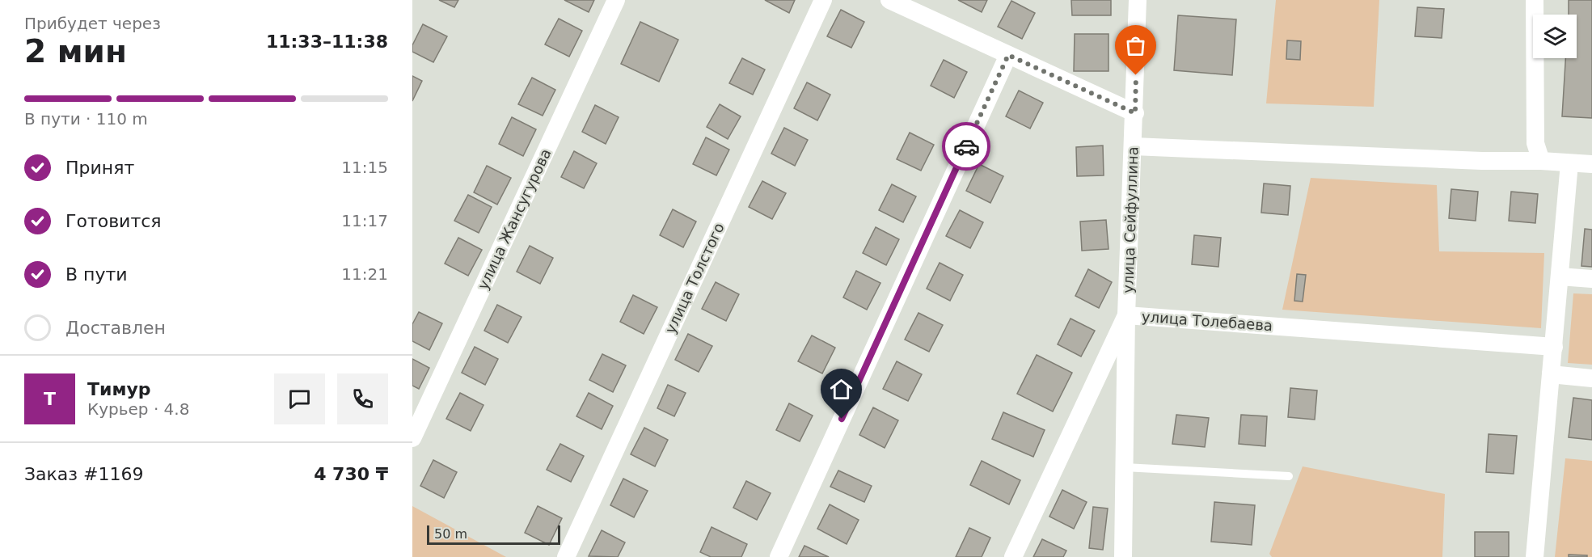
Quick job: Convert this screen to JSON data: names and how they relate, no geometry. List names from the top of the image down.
{
  "streets": {
    "street": [
      "улица Жансугурова",
      "улица Сейфуллина",
      "улица Толстого",
      "улица Толебаева"
    ]
  },
  "crossings": [
    ["улица Сейфуллина", "улица Толебаева"]
  ],
  "scale_bar": "50 m",
  "page": {
    "heading": ["2 мин", "Прибудет через", "11:33–11:38"],
    "panel": [
      "Тимур",
      "Курьер · 4.8",
      "Заказ #1169",
      "4 730 ₸"
    ],
    "bar": "В пути · 110 m",
    "list": [
      ["Принят", "11:15"],
      ["Готовится", "11:17"],
      ["В пути", "11:21"],
      "Доставлен"
    ],
    "round": "Т",
    "scale": "50 m"
  }
}
